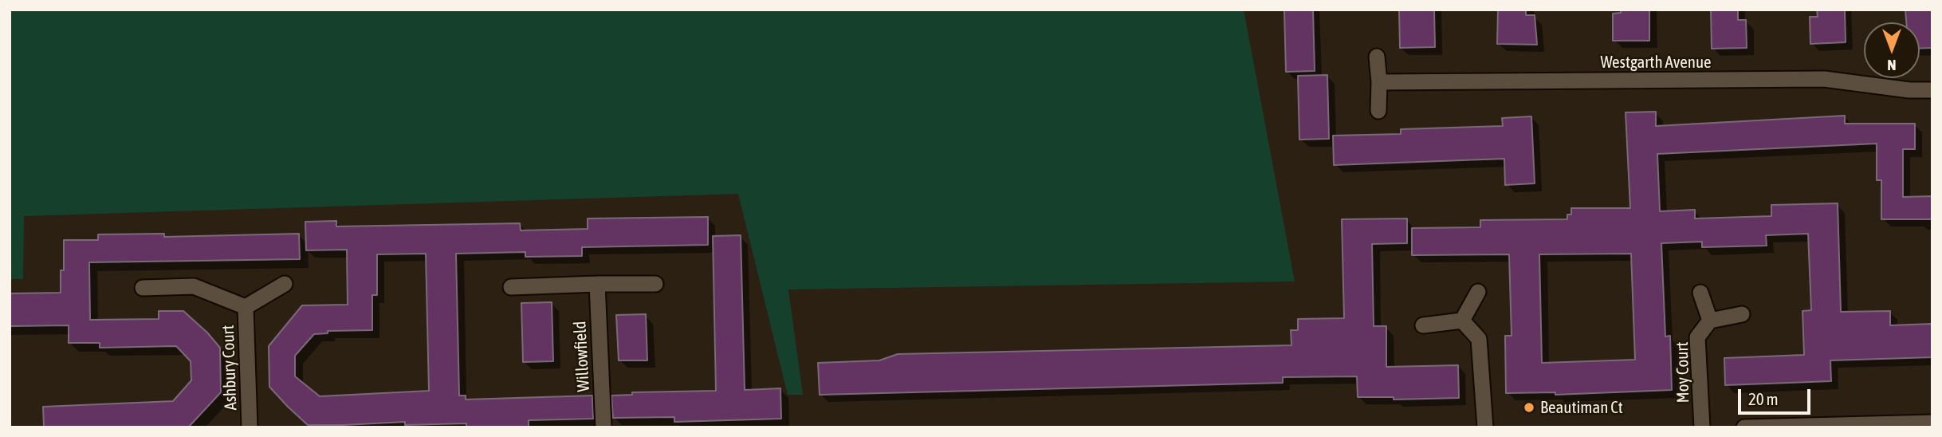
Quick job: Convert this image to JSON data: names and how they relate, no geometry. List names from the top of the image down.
{
  "streets": {
    "street": [
      "Westgarth Avenue",
      "Willowfield",
      "Ashbury Court",
      "Moy Court"
    ]
  },
  "places": ["Beautiman Ct"],
  "scale_bar": "20 m",
  "north": "bottom"
}
